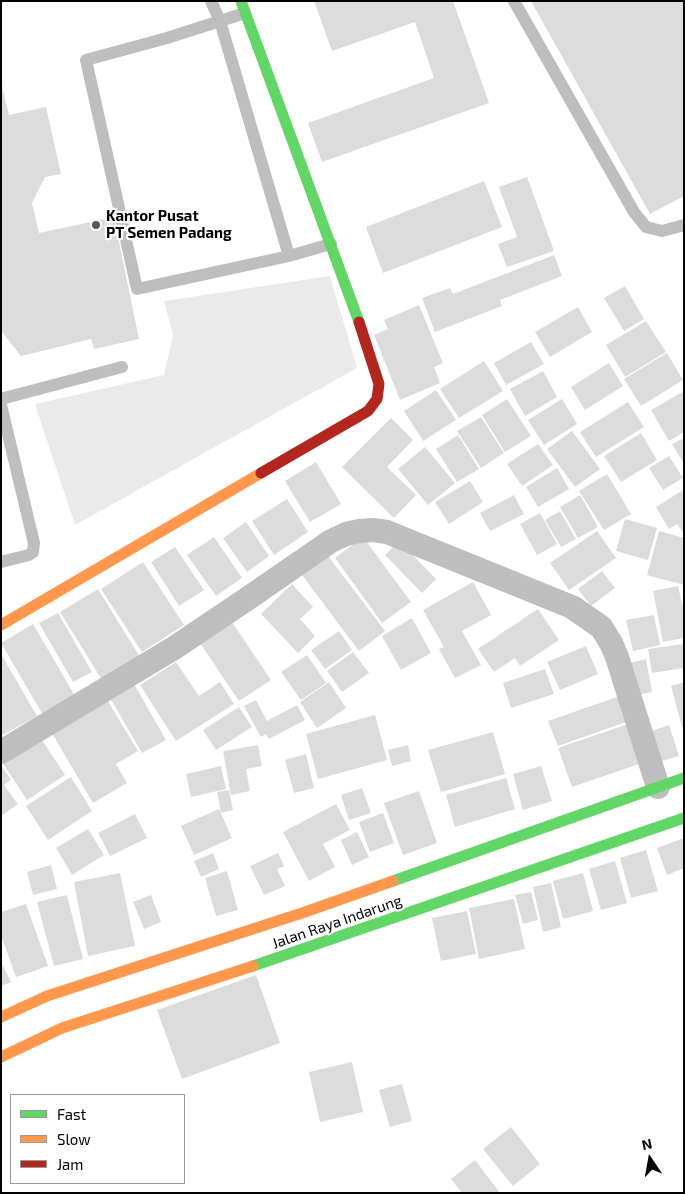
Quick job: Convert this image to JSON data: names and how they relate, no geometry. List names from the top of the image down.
{
  "streets": {
    "main road": ["Jalan Raya Indarung"]
  },
  "places": ["Kantor Pusat PT Semen Padang"],
  "legend": ["Fast", "Slow", "Jam"],
  "north": "top"
}
